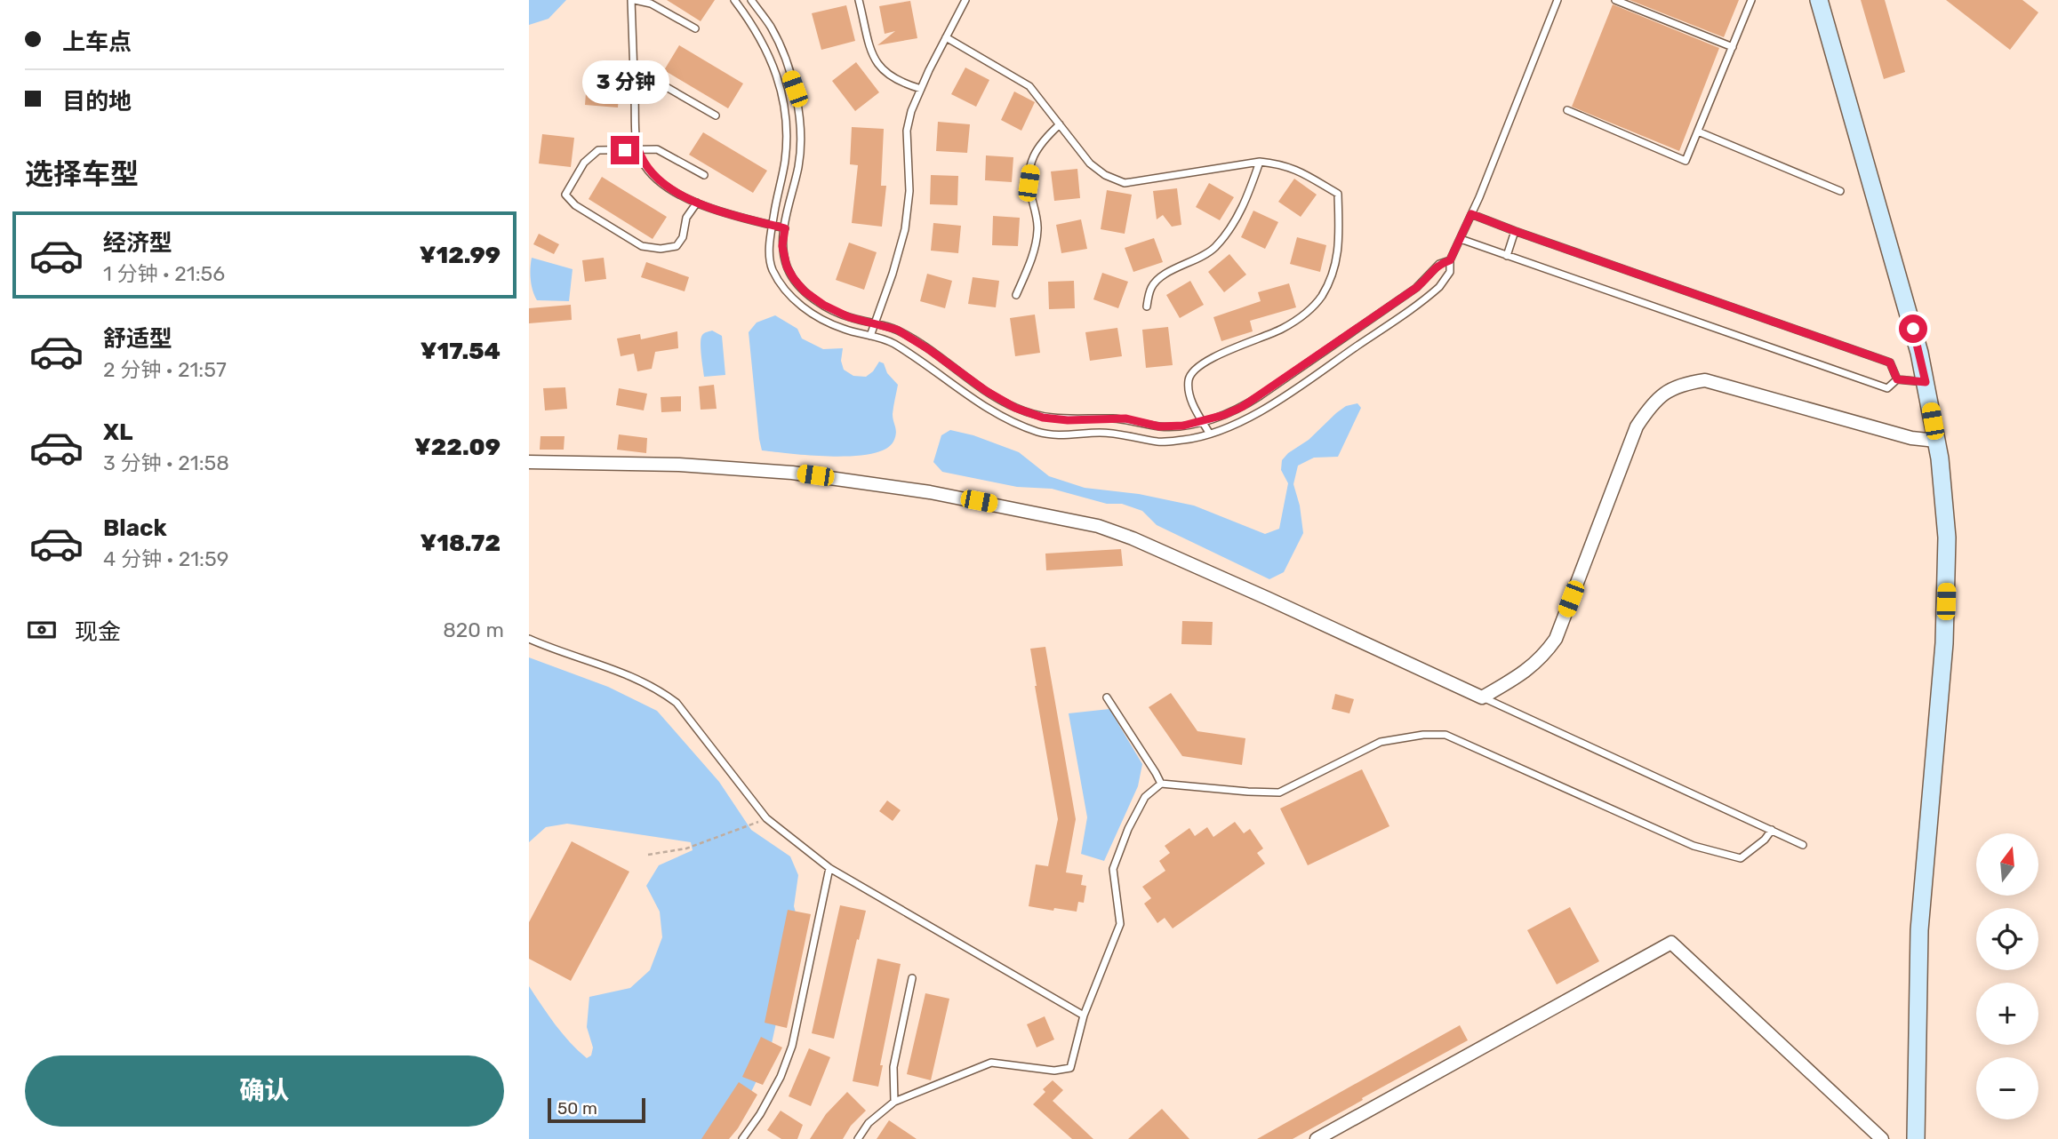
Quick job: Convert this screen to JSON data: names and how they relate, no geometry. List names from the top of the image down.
{
  "scale_bar": "50 m",
  "north": "top",
  "page": {
    "banner": ["上车点", "目的地"],
    "bubble": "3 分钟",
    "heading": "选择车型",
    "list": [
      {
        "name": "经济型",
        "note": "1 分钟 · 21:56",
        "value": "¥12.99"
      },
      {
        "name": "舒适型",
        "note": "2 分钟 · 21:57",
        "value": "¥17.54"
      },
      {
        "name": "XL",
        "note": "3 分钟 · 21:58",
        "value": "¥22.09"
      },
      {
        "name": "Black",
        "note": "4 分钟 · 21:59",
        "value": "¥18.72"
      }
    ],
    "pay": ["现金", "820 m"],
    "map_buttons": ["+", "−"],
    "buttons": "确认",
    "scale": "50 m"
  }
}
